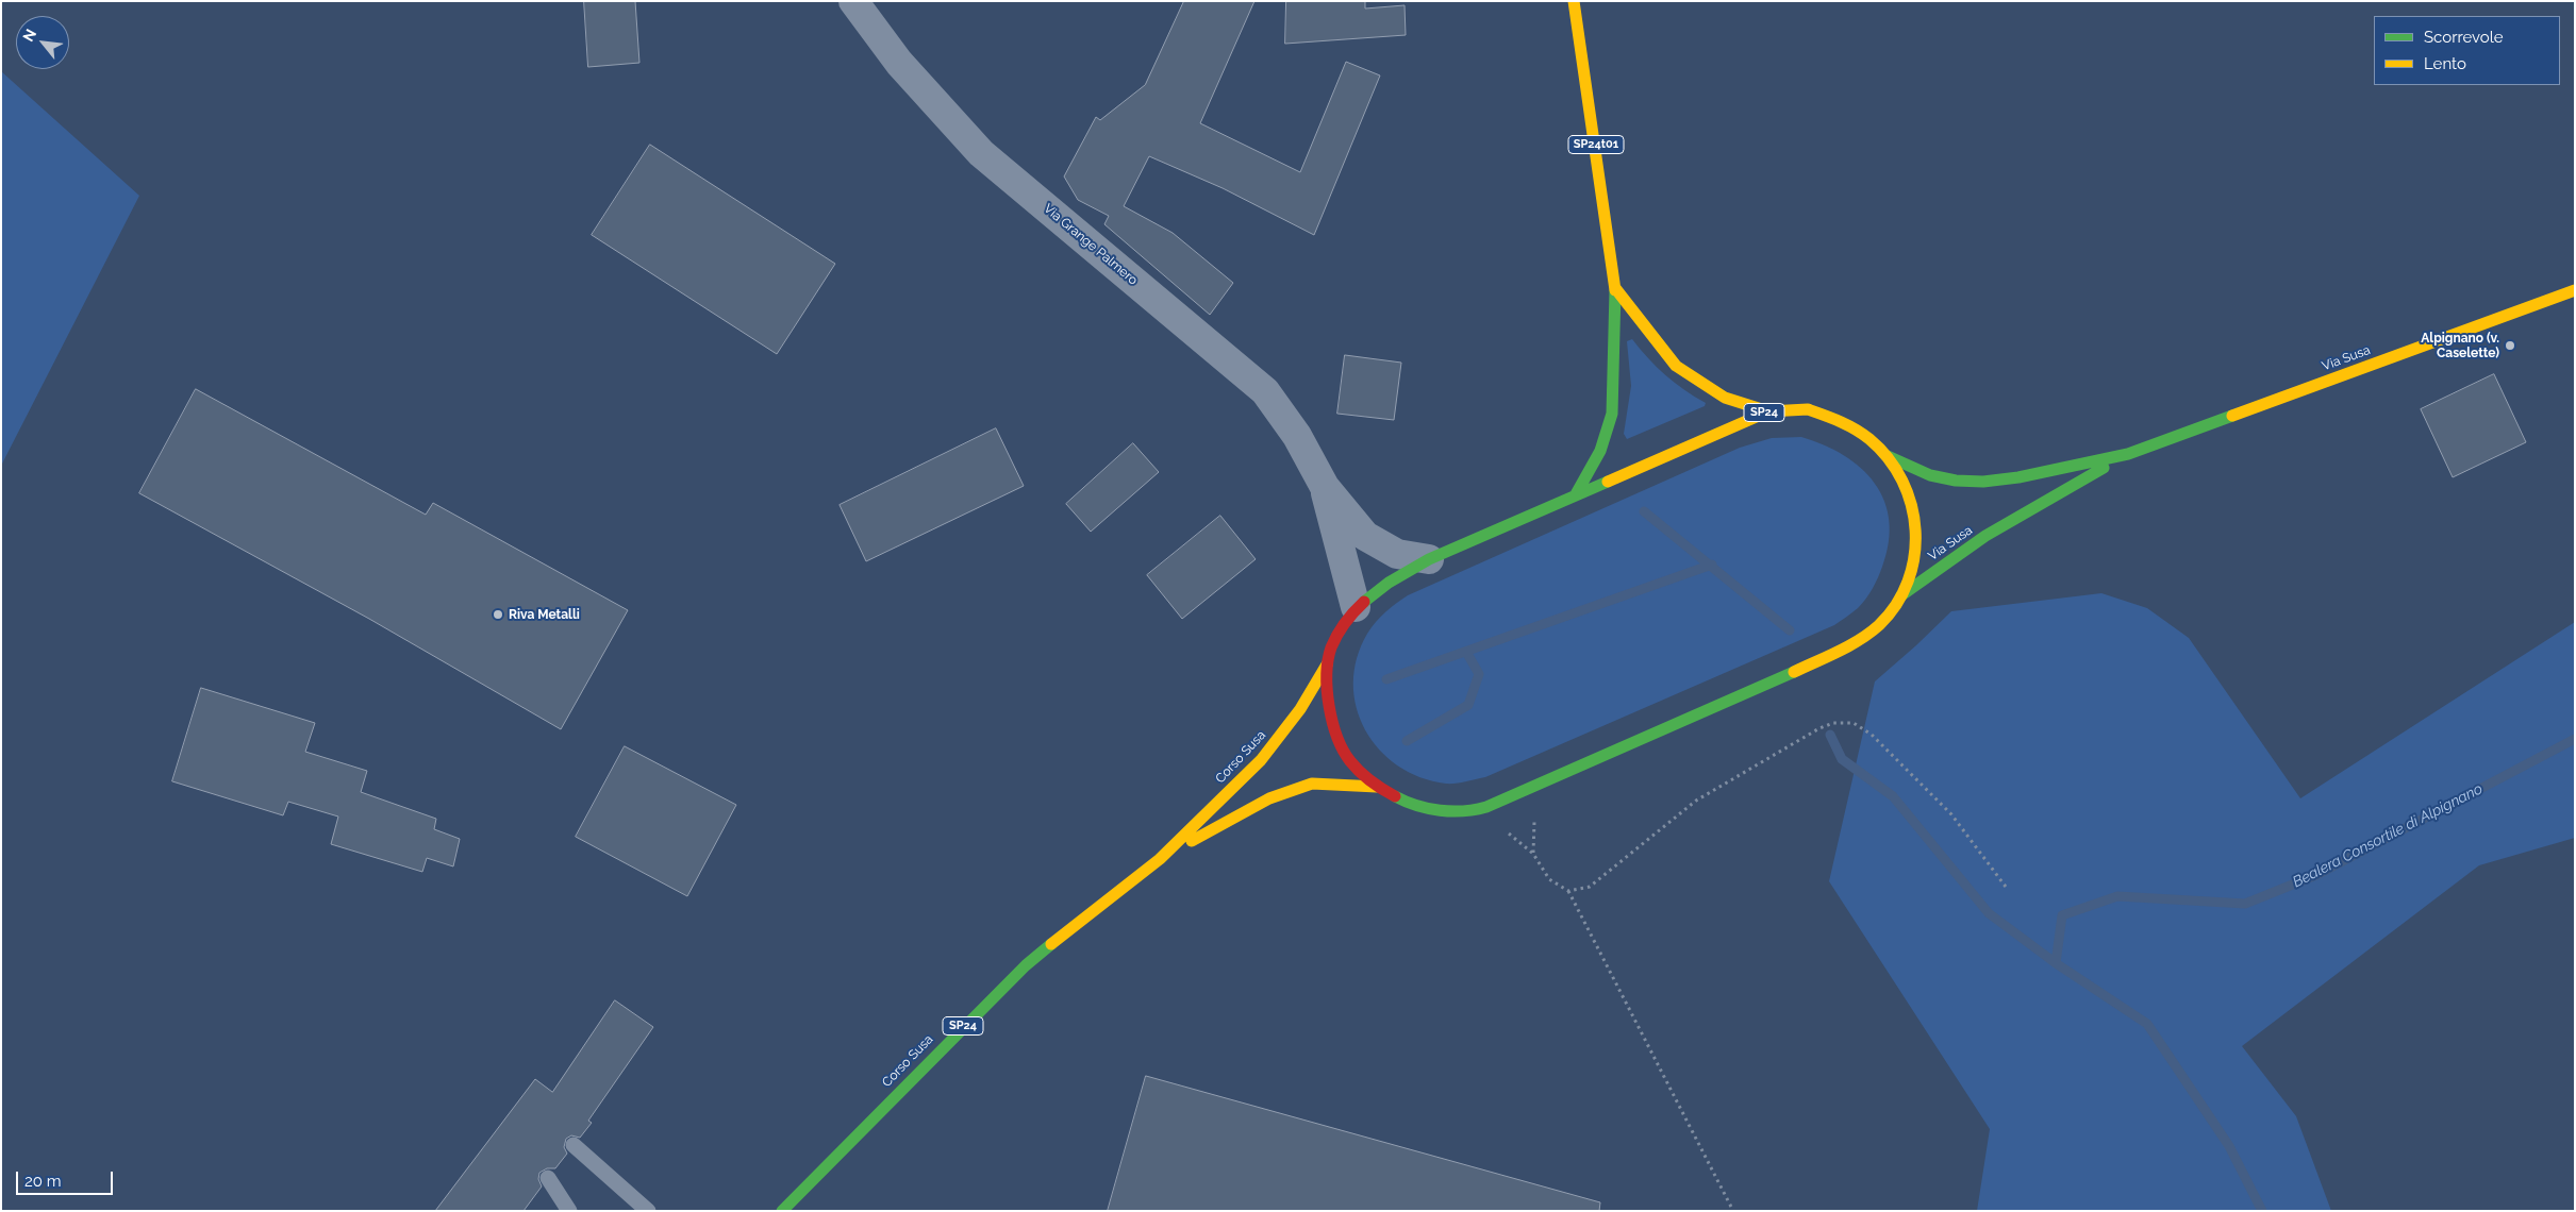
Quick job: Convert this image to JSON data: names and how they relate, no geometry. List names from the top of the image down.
{
  "streets": {
    "main road": [
      "SP24t01",
      "Via Susa",
      "SP24",
      "Corso Susa"
    ],
    "street": ["Via Grange Palmero"]
  },
  "crossings": [
    ["SP24t01", "SP24"],
    ["Via Grange Palmero", "SP24"],
    ["Via Susa", "SP24"],
    ["SP24", "Corso Susa"]
  ],
  "water": ["Bealera Consortile di Alpignano"],
  "places": ["Alpignano (v. Caselette)", "Riva Metalli"],
  "legend": ["Scorrevole", "Lento"],
  "scale_bar": "20 m",
  "north": "top left"
}
